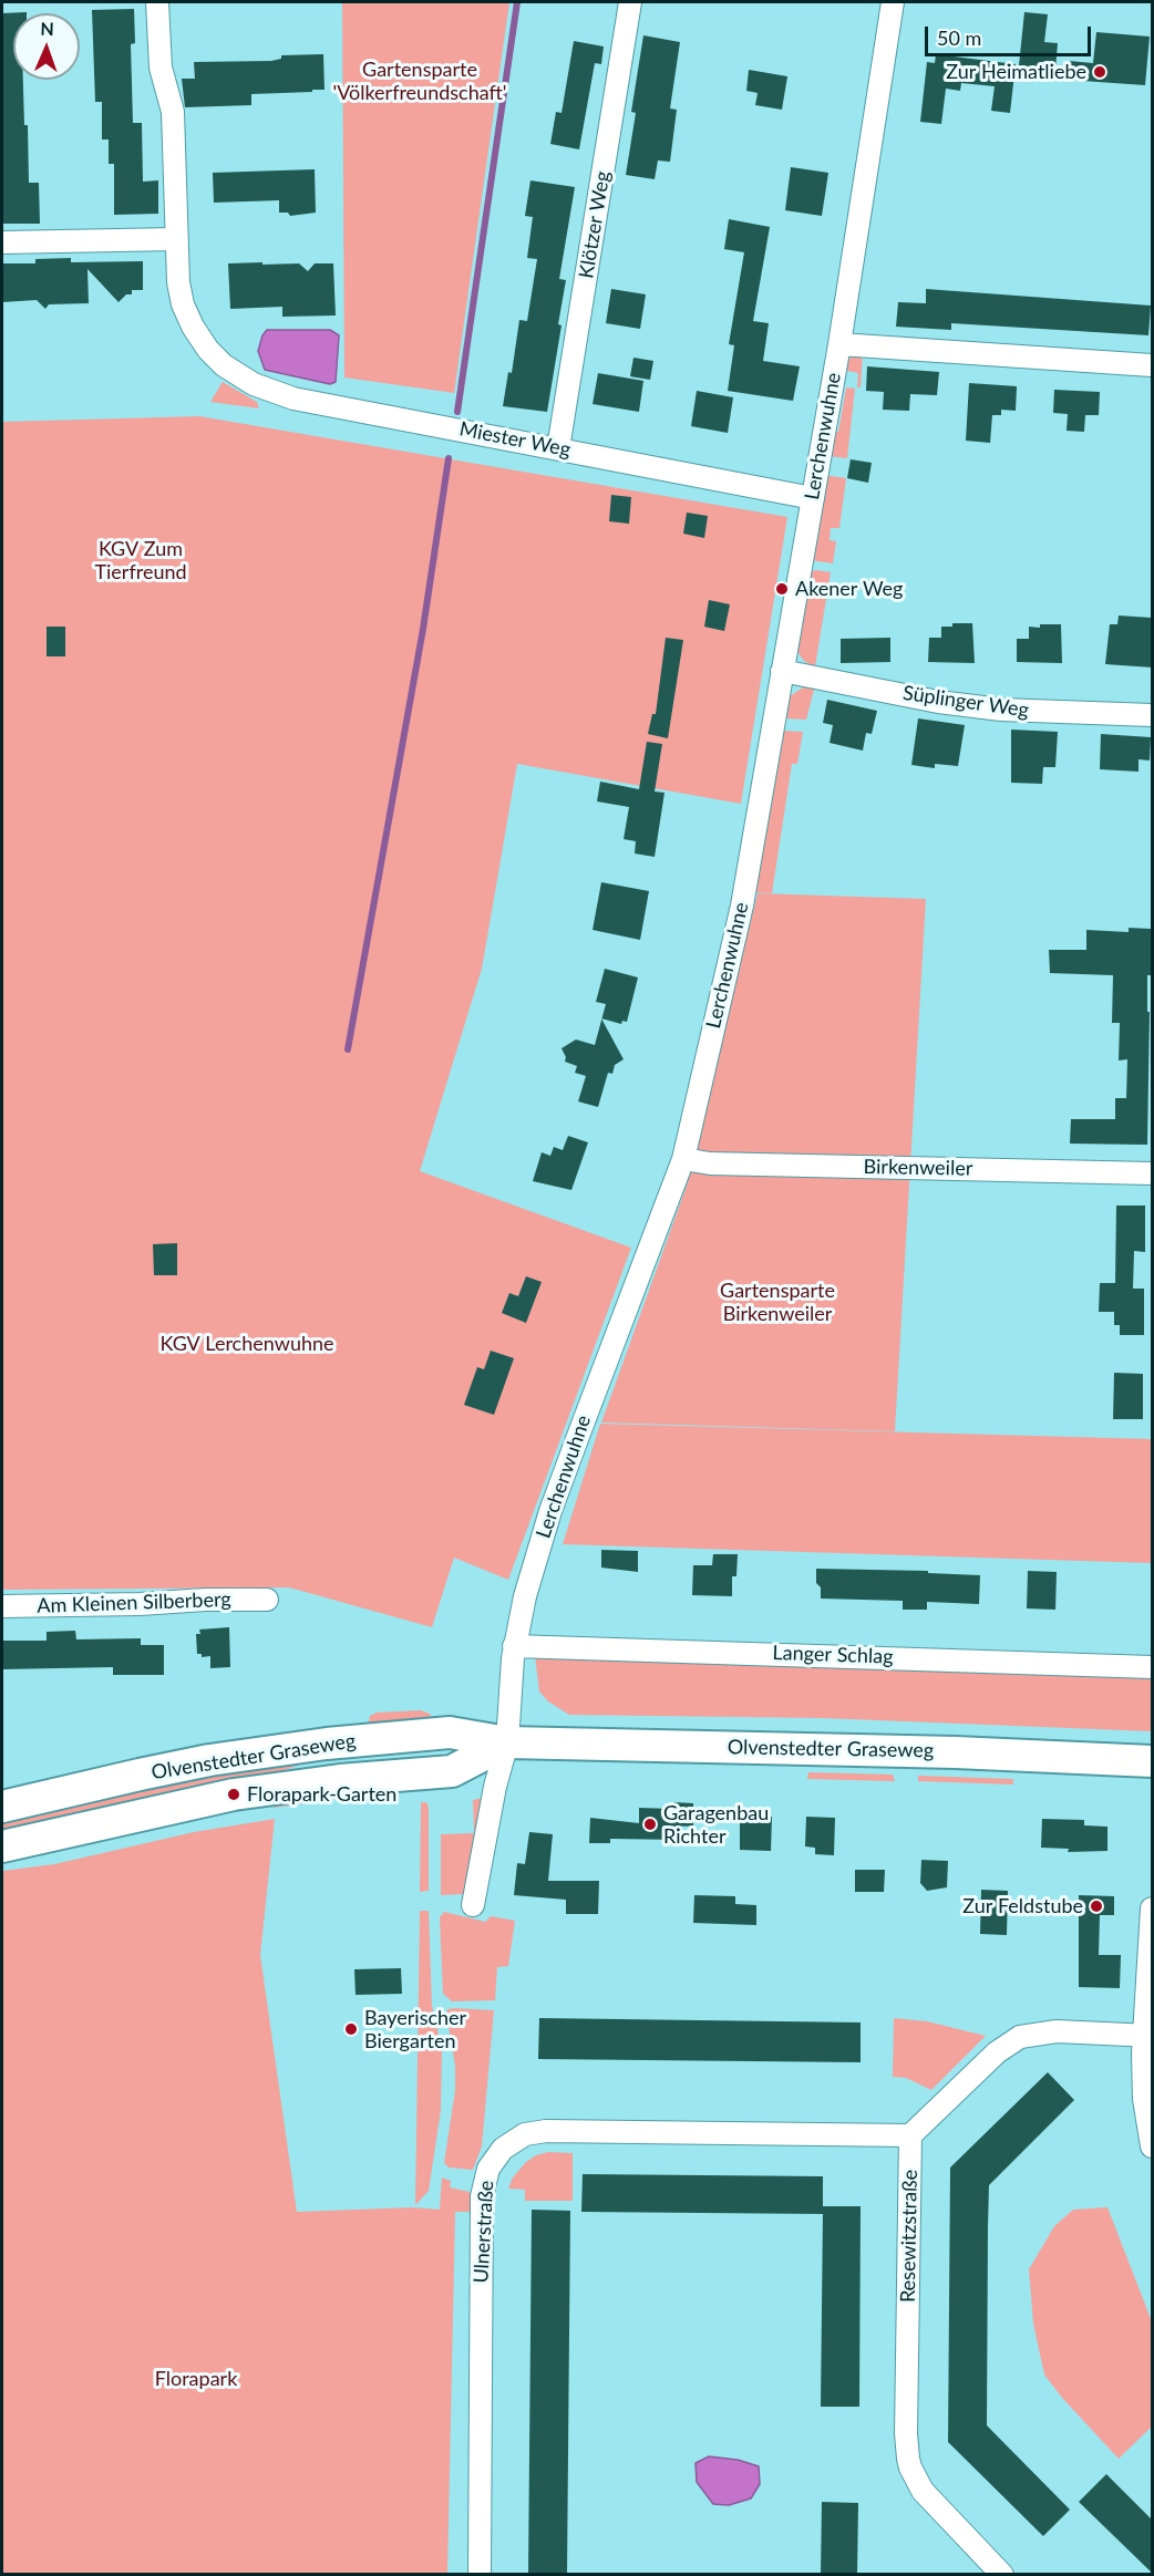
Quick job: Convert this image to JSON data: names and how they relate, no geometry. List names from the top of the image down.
{
  "streets": {
    "main road": ["Olvenstedter Graseweg"],
    "street": [
      "Klötzer Weg",
      "Lerchenwuhne",
      "Miester Weg",
      "Süplinger Weg",
      "Birkenweiler",
      "Am Kleinen Silberberg",
      "Langer Schlag",
      "Ulnerstraße",
      "Resewitzstraße"
    ]
  },
  "crossings": [
    ["Klötzer Weg", "Miester Weg"],
    ["Lerchenwuhne", "Miester Weg"],
    ["Lerchenwuhne", "Süplinger Weg"],
    ["Lerchenwuhne", "Birkenweiler"],
    ["Lerchenwuhne", "Langer Schlag"],
    ["Lerchenwuhne", "Olvenstedter Graseweg"],
    ["Ulnerstraße", "Resewitzstraße"]
  ],
  "parks": [
    "Gartensparte 'Völkerfreundschaft'",
    "KGV Zum Tierfreund",
    "Gartensparte Birkenweiler",
    "KGV Lerchenwuhne",
    "Florapark"
  ],
  "places": [
    "Zur Heimatliebe",
    "Akener Weg",
    "Florapark-Garten",
    "Garagenbau Richter",
    "Zur Feldstube",
    "Bayerischer Biergarten"
  ],
  "scale_bar": "50 m",
  "north": "top"
}
